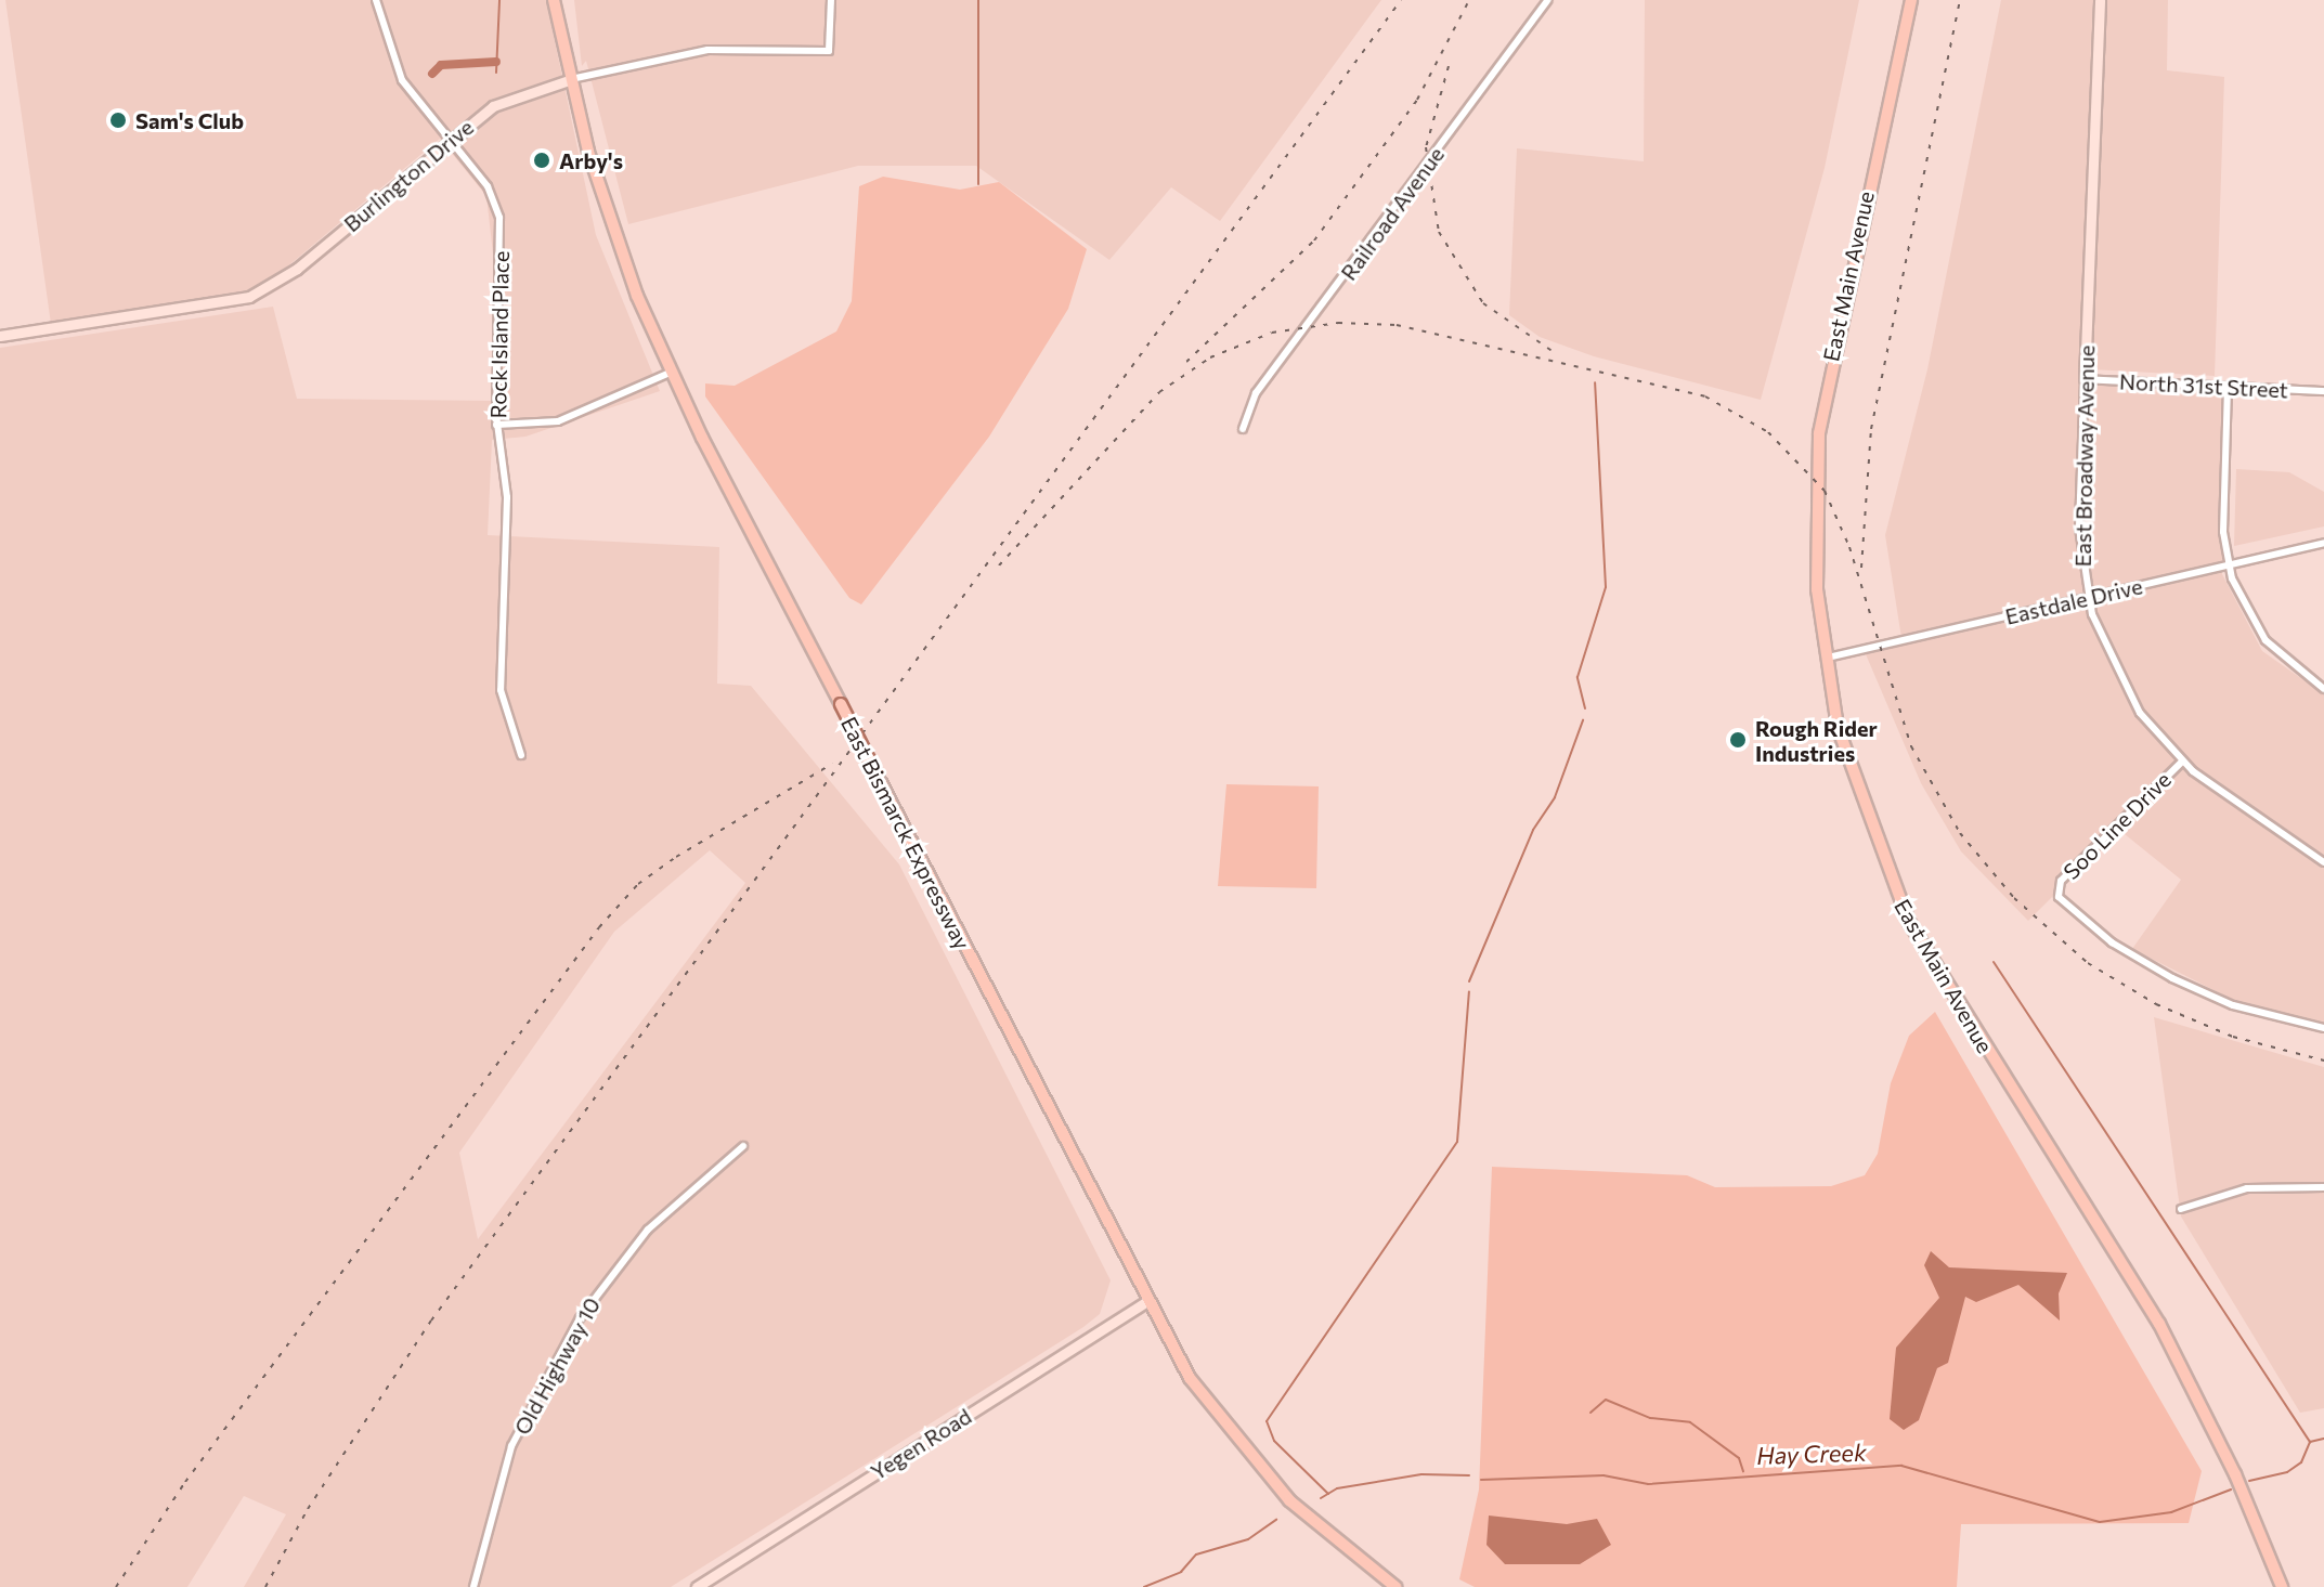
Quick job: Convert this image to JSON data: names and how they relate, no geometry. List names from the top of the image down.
{
  "streets": {
    "main road": ["East Main Avenue", "East Bismarck Expressway"],
    "street": [
      "Burlington Drive",
      "Railroad Avenue",
      "Rock Island Place",
      "North 31st Street",
      "East Broadway Avenue",
      "Eastdale Drive",
      "Soo Line Drive",
      "Old Highway 10",
      "Yegen Road"
    ]
  },
  "crossings": [
    ["Burlington Drive", "Rock Island Place"],
    ["Burlington Drive", "East Bismarck Expressway"],
    ["East Main Avenue", "Eastdale Drive"],
    ["North 31st Street", "East Broadway Avenue"],
    ["East Broadway Avenue", "Eastdale Drive"],
    ["East Broadway Avenue", "Soo Line Drive"],
    ["East Bismarck Expressway", "Yegen Road"]
  ],
  "water": ["Hay Creek"],
  "places": ["Sam's Club", "Arby's", "Rough Rider Industries"]
}
